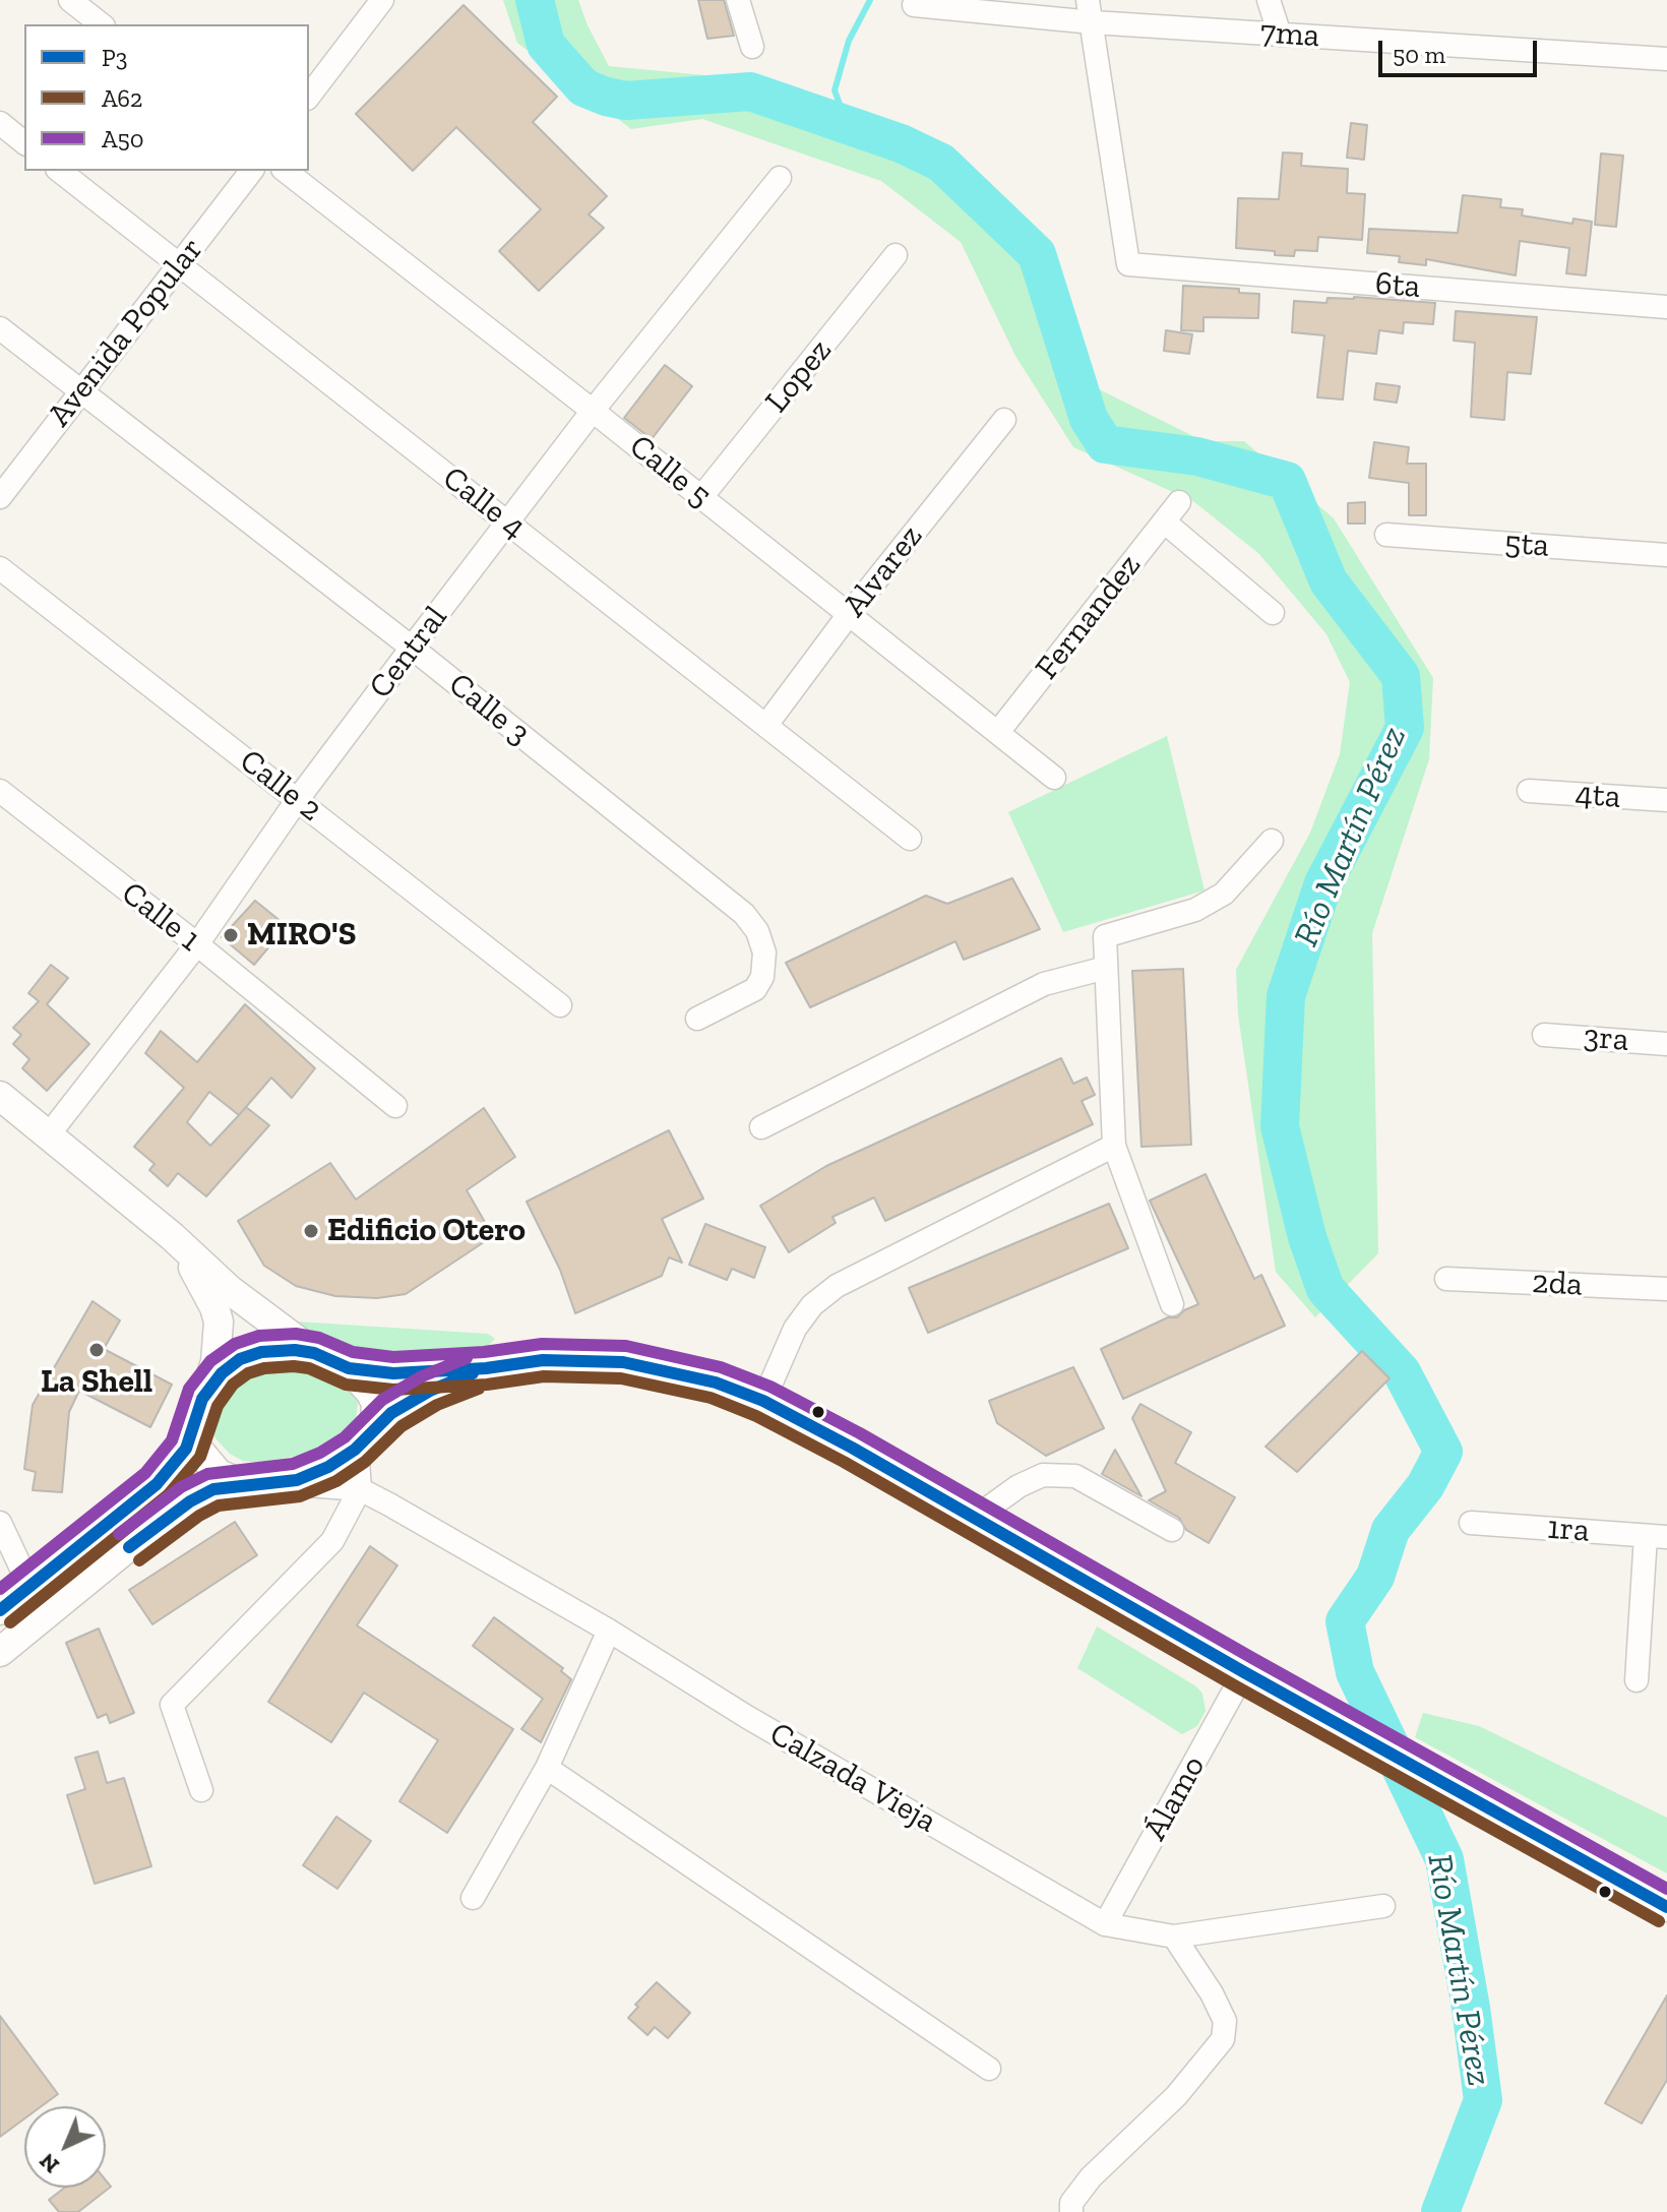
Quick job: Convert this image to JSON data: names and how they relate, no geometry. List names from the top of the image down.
{
  "streets": {
    "street": [
      "7ma",
      "6ta",
      "Avenida Popular",
      "Lopez",
      "Calle 5",
      "Calle 4",
      "5ta",
      "Alvarez",
      "Fernandez",
      "Central",
      "Calle 3",
      "Calle 2",
      "4ta",
      "Calle 1",
      "3ra",
      "2da",
      "1ra",
      "Calzada Vieja",
      "Álamo"
    ]
  },
  "crossings": [
    ["7ma", "6ta"],
    ["Avenida Popular", "Calle 4"],
    ["Avenida Popular", "Calle 3"],
    ["Lopez", "Calle 5"],
    ["Calle 5", "Alvarez"],
    ["Calle 5", "Fernandez"],
    ["Calle 5", "Central"],
    ["Calle 4", "Alvarez"],
    ["Calle 4", "Central"],
    ["Central", "Calle 3"],
    ["Central", "Calle 2"],
    ["Central", "Calle 1"],
    ["Calzada Vieja", "Álamo"]
  ],
  "water": ["Río Martín Pérez"],
  "places": ["MIRO'S", "Edificio Otero", "La Shell"],
  "lines": ["transit line A50", "transit line P3", "transit line A62"],
  "legend": ["P3", "A62", "A50"],
  "scale_bar": "50 m",
  "north": "bottom left"
}
